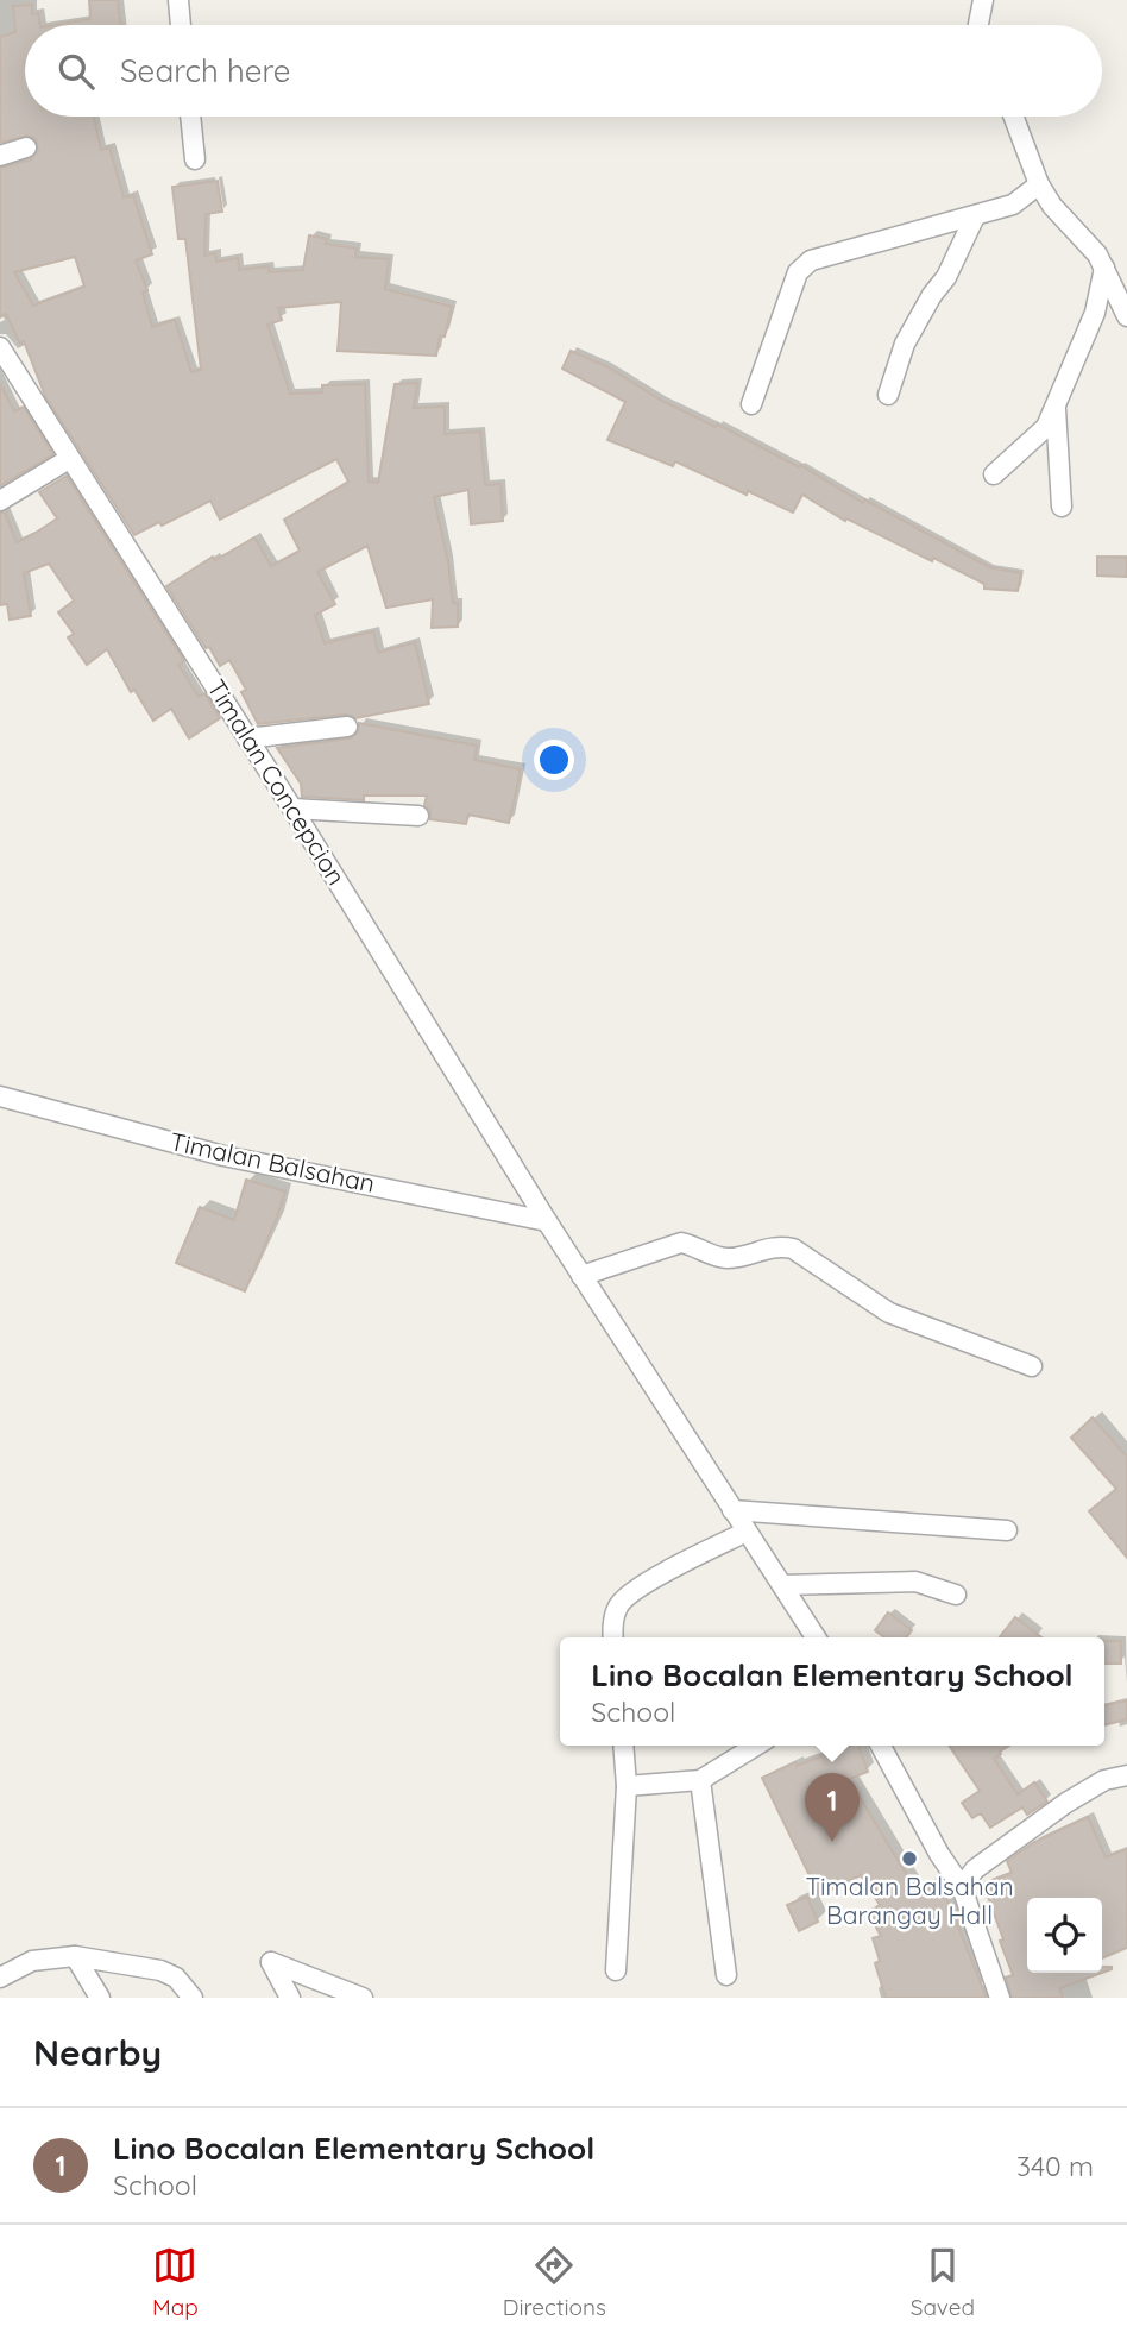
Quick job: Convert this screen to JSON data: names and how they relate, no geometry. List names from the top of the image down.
{
  "streets": {
    "street": ["Timalan Concepcion", "Timalan Balsahan"]
  },
  "crossings": [
    ["Timalan Concepcion", "Timalan Balsahan"]
  ],
  "places": ["Timalan Balsahan Barangay Hall"],
  "page": {
    "search": "Search here",
    "popup": ["Lino Bocalan Elementary School", "School"],
    "pins": "1",
    "heading": "Nearby",
    "list": [
      {
        "mark": "1",
        "name": "Lino Bocalan Elementary School",
        "note": "School",
        "value": "340 m"
      }
    ],
    "nav": ["Map", "Directions", "Saved"]
  }
}
